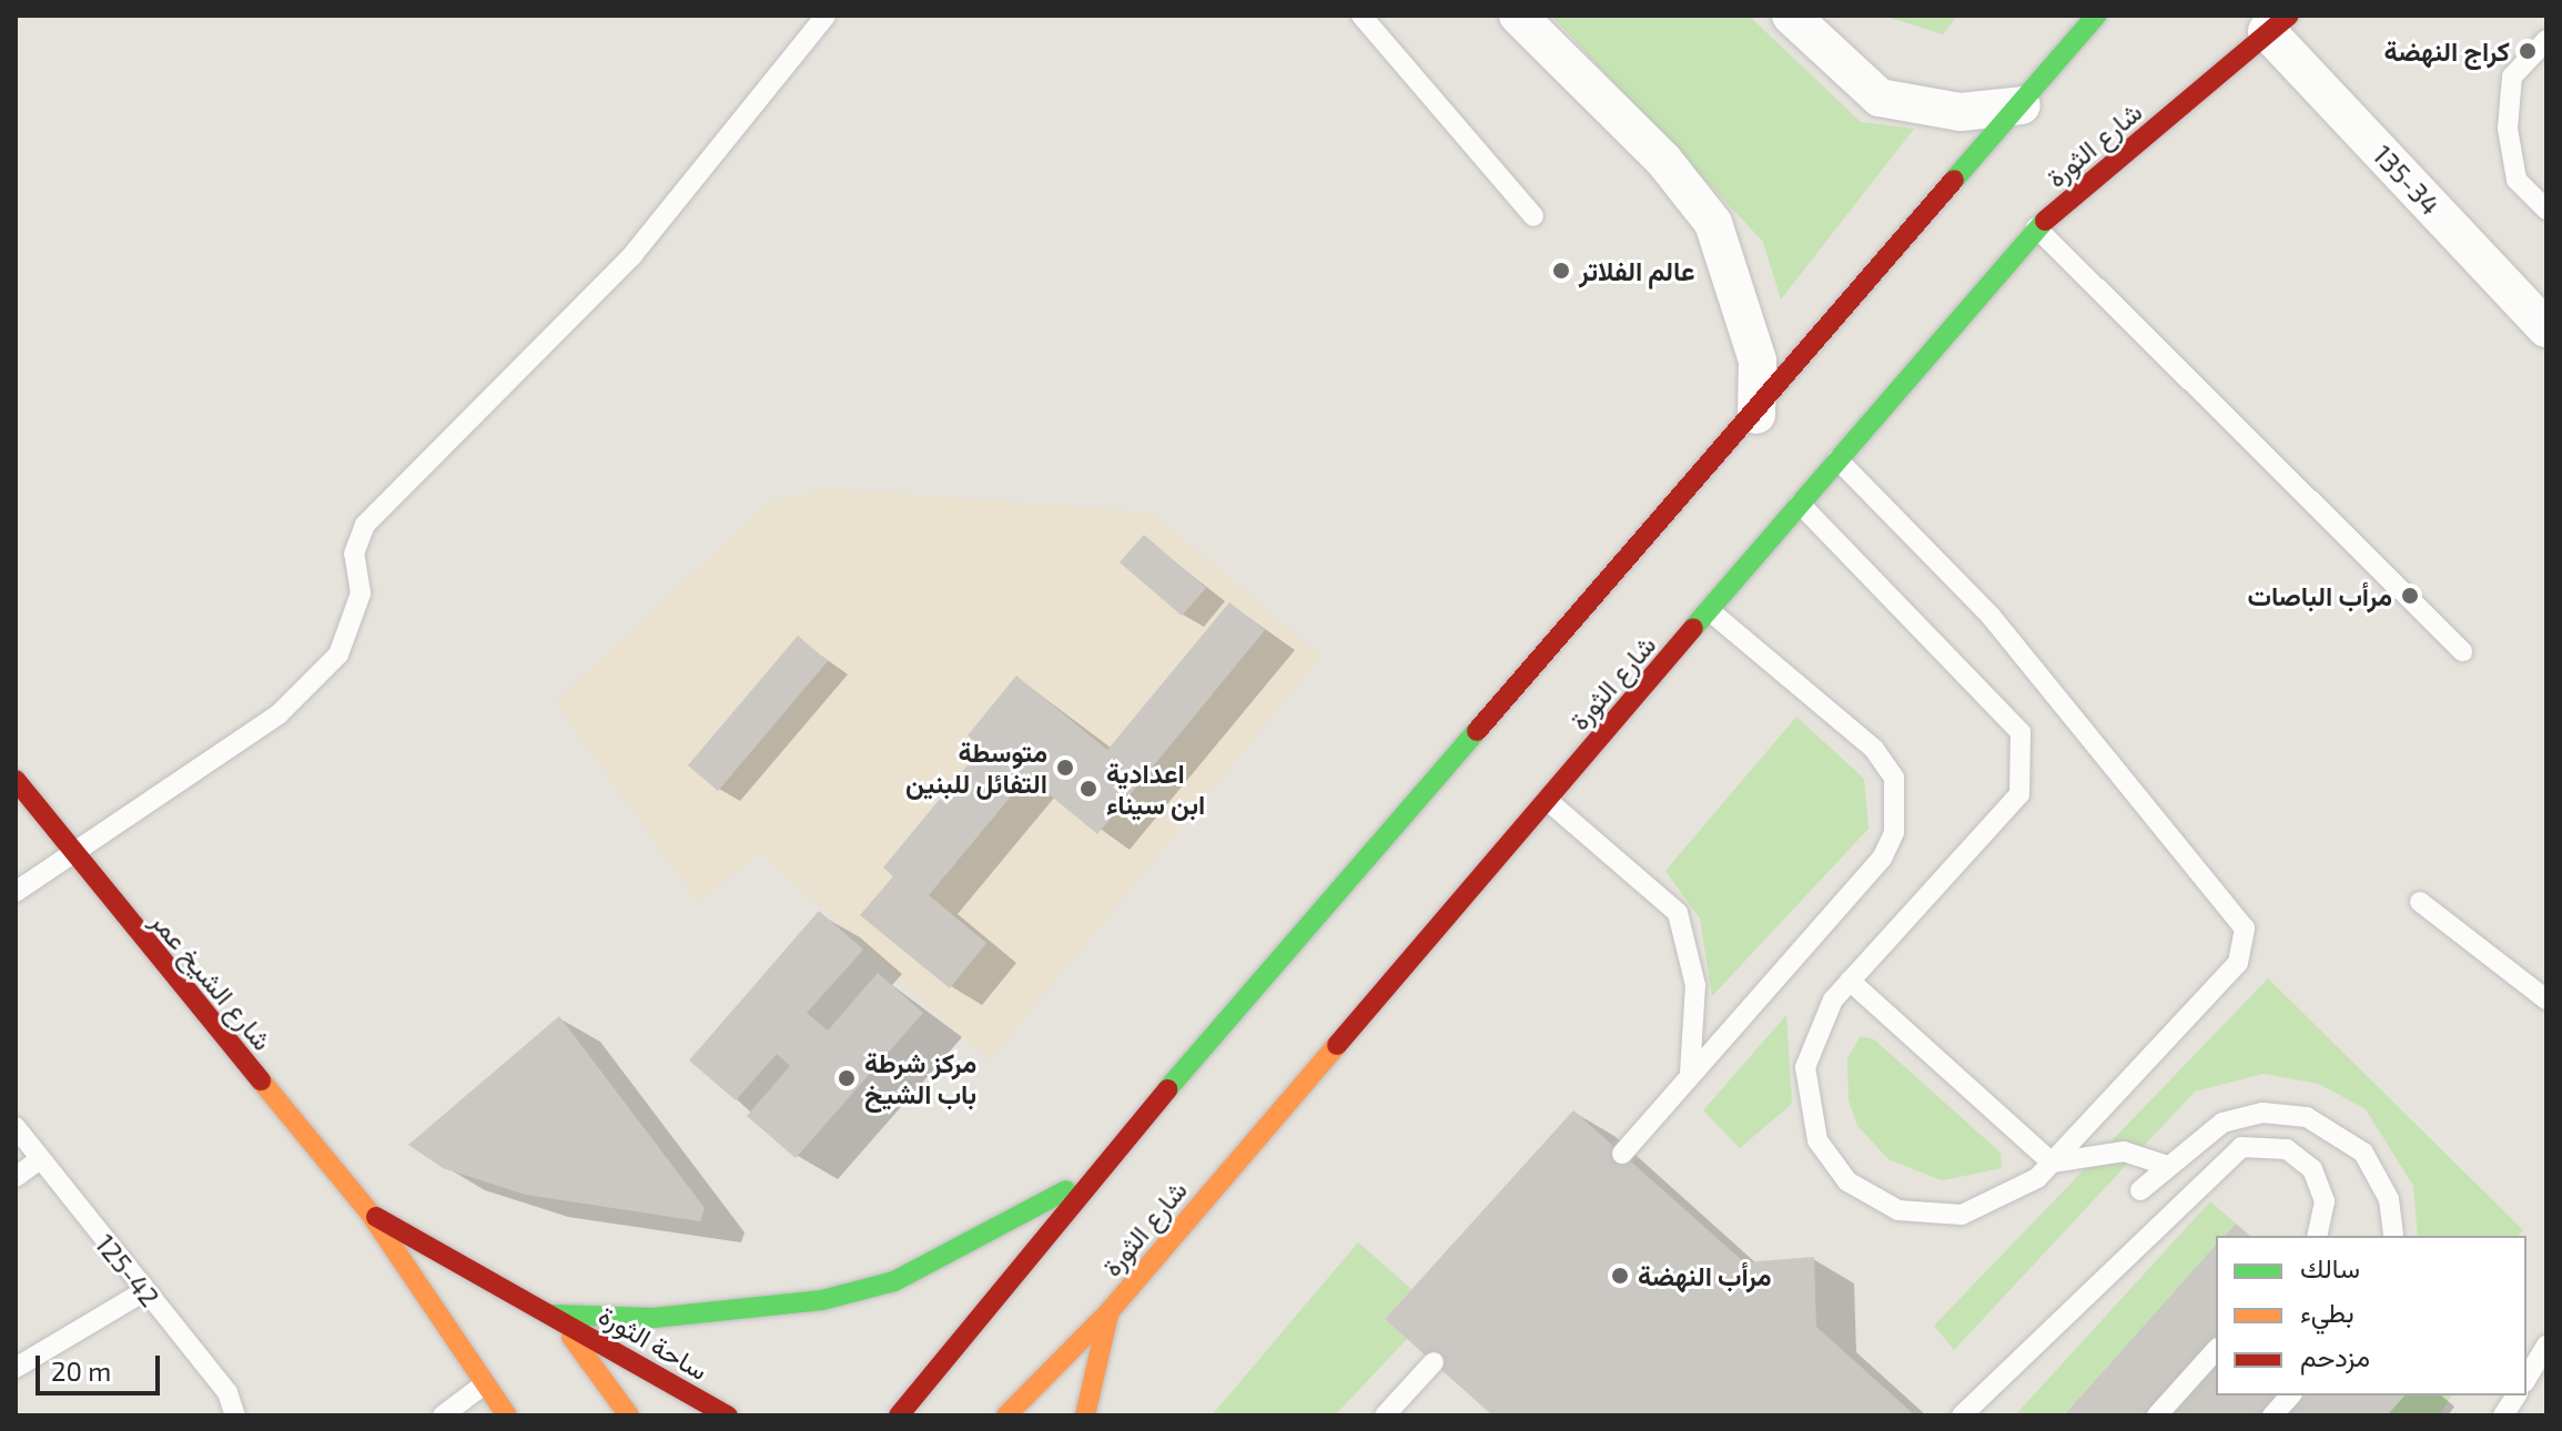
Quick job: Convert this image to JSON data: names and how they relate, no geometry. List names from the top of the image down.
{
  "streets": {
    "main road": ["شارع الثورة", "شارع الشيخ عمر", "ساحة الثورة"],
    "street": ["135-34"],
    "lane": ["125-42"]
  },
  "crossings": [
    ["شارع الثورة", "135-34"],
    ["شارع الشيخ عمر", "ساحة الثورة"]
  ],
  "places": [
    "كراج النهضة",
    "عالم الفلاتر",
    "مرأب الباصات",
    "متوسطة التفائل للبنين",
    "اعدادية ابن سيناء",
    "مركز شرطة باب الشيخ",
    "مرأب النهضة"
  ],
  "legend": ["سالك", "بطيء", "مزدحم"],
  "scale_bar": "20 m"
}
